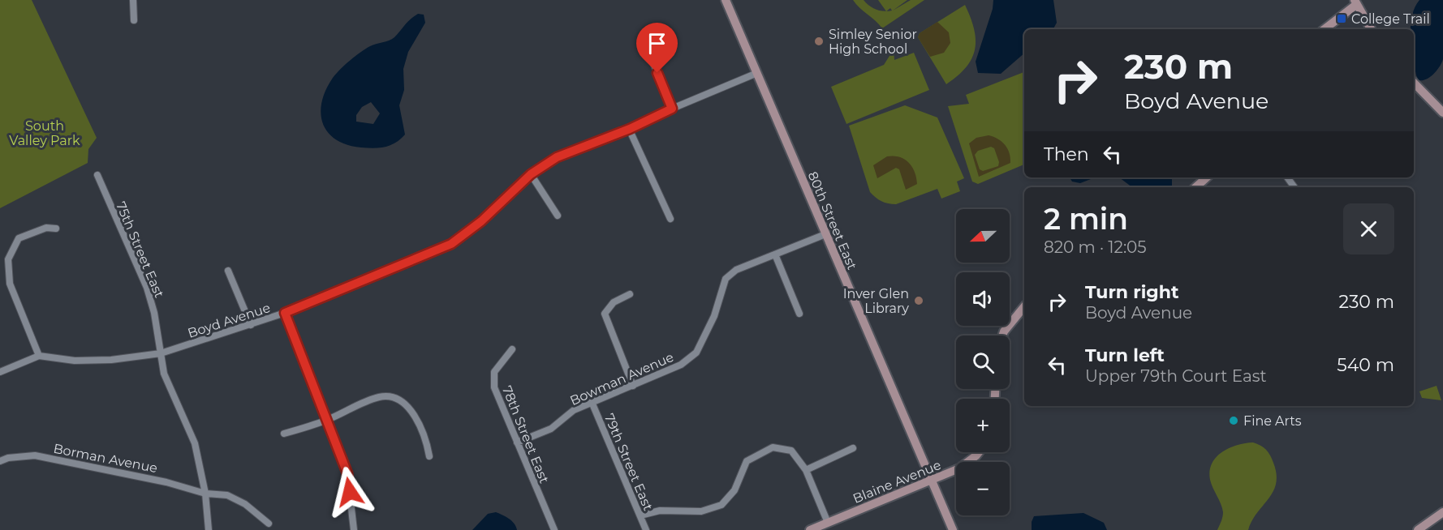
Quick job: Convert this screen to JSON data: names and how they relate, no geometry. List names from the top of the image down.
{
  "streets": {
    "street": [
      "80th Street East",
      "75th Street East",
      "Boyd Avenue",
      "Bowman Avenue",
      "78th Street East",
      "Borman Avenue",
      "79th Street East",
      "Blaine Avenue"
    ]
  },
  "crossings": [
    ["80th Street East", "Boyd Avenue"],
    ["80th Street East", "Bowman Avenue"],
    ["80th Street East", "Blaine Avenue"],
    ["75th Street East", "Boyd Avenue"],
    ["75th Street East", "Borman Avenue"],
    ["Bowman Avenue", "78th Street East"],
    ["Bowman Avenue", "79th Street East"]
  ],
  "parks": ["South Valley Park"],
  "places": {
    "transit": ["College Trail"],
    "other": ["Simley Senior High School", "Inver Glen Library", "Fine Arts"]
  },
  "north": "left",
  "page": {
    "turn": ["230 m", "Boyd Avenue"],
    "then": "Then",
    "heading": ["2 min", "820 m · 12:05"],
    "map_buttons": ["+", "−"],
    "list": [
      {
        "name": "Turn right",
        "note": "Boyd Avenue",
        "value": "230 m"
      },
      {
        "name": "Turn left",
        "note": "Upper 79th Court East",
        "value": "540 m"
      }
    ]
  }
}
